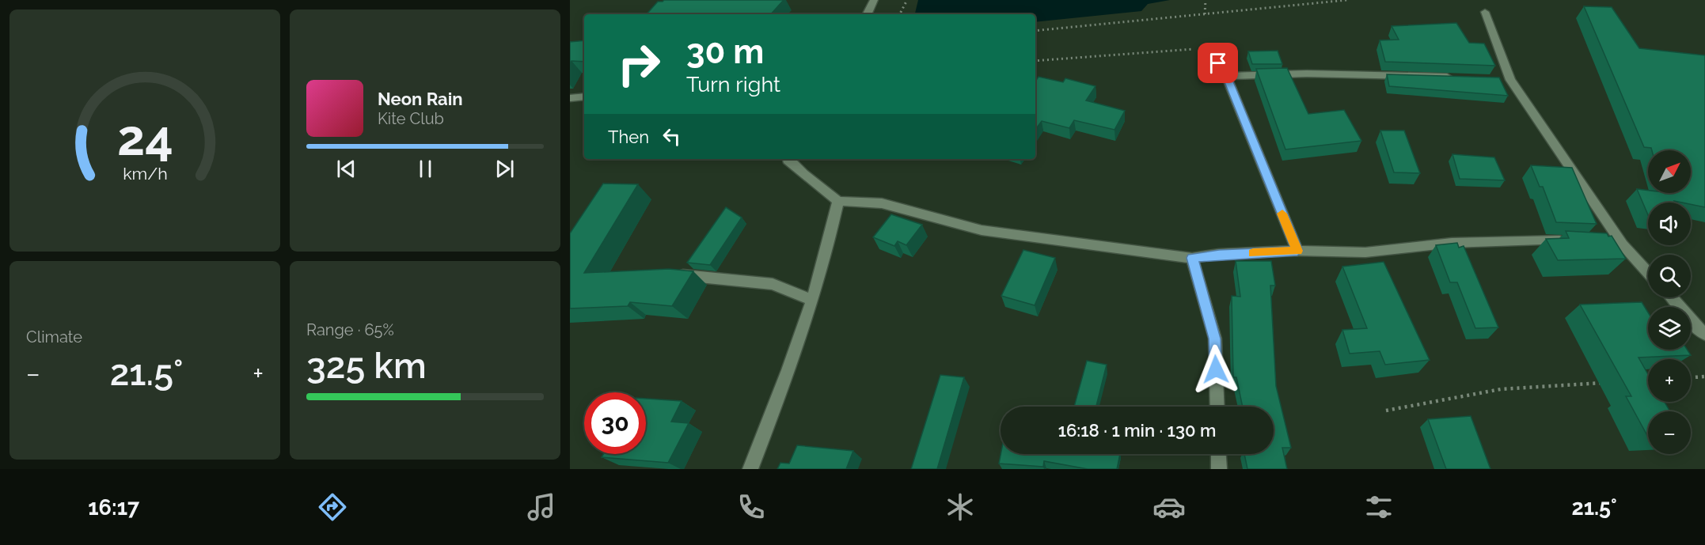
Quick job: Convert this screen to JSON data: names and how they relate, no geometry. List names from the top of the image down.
{
  "north": "top right",
  "page": {
    "turn": ["30 m", "Turn right"],
    "song": ["Neon Rain", "Kite Club"],
    "then": "Then",
    "map_buttons": ["+", "−"],
    "tile": [
      "Climate",
      ["Range · 65%", "325 km"]
    ],
    "heat": ["−", "21.5°", "+"],
    "limit": "30",
    "trip": "16:18 · 1 min · 130 m",
    "tabs": ["16:17", "21.5°"],
    "gauge": ["24", "km/h"]
  }
}
